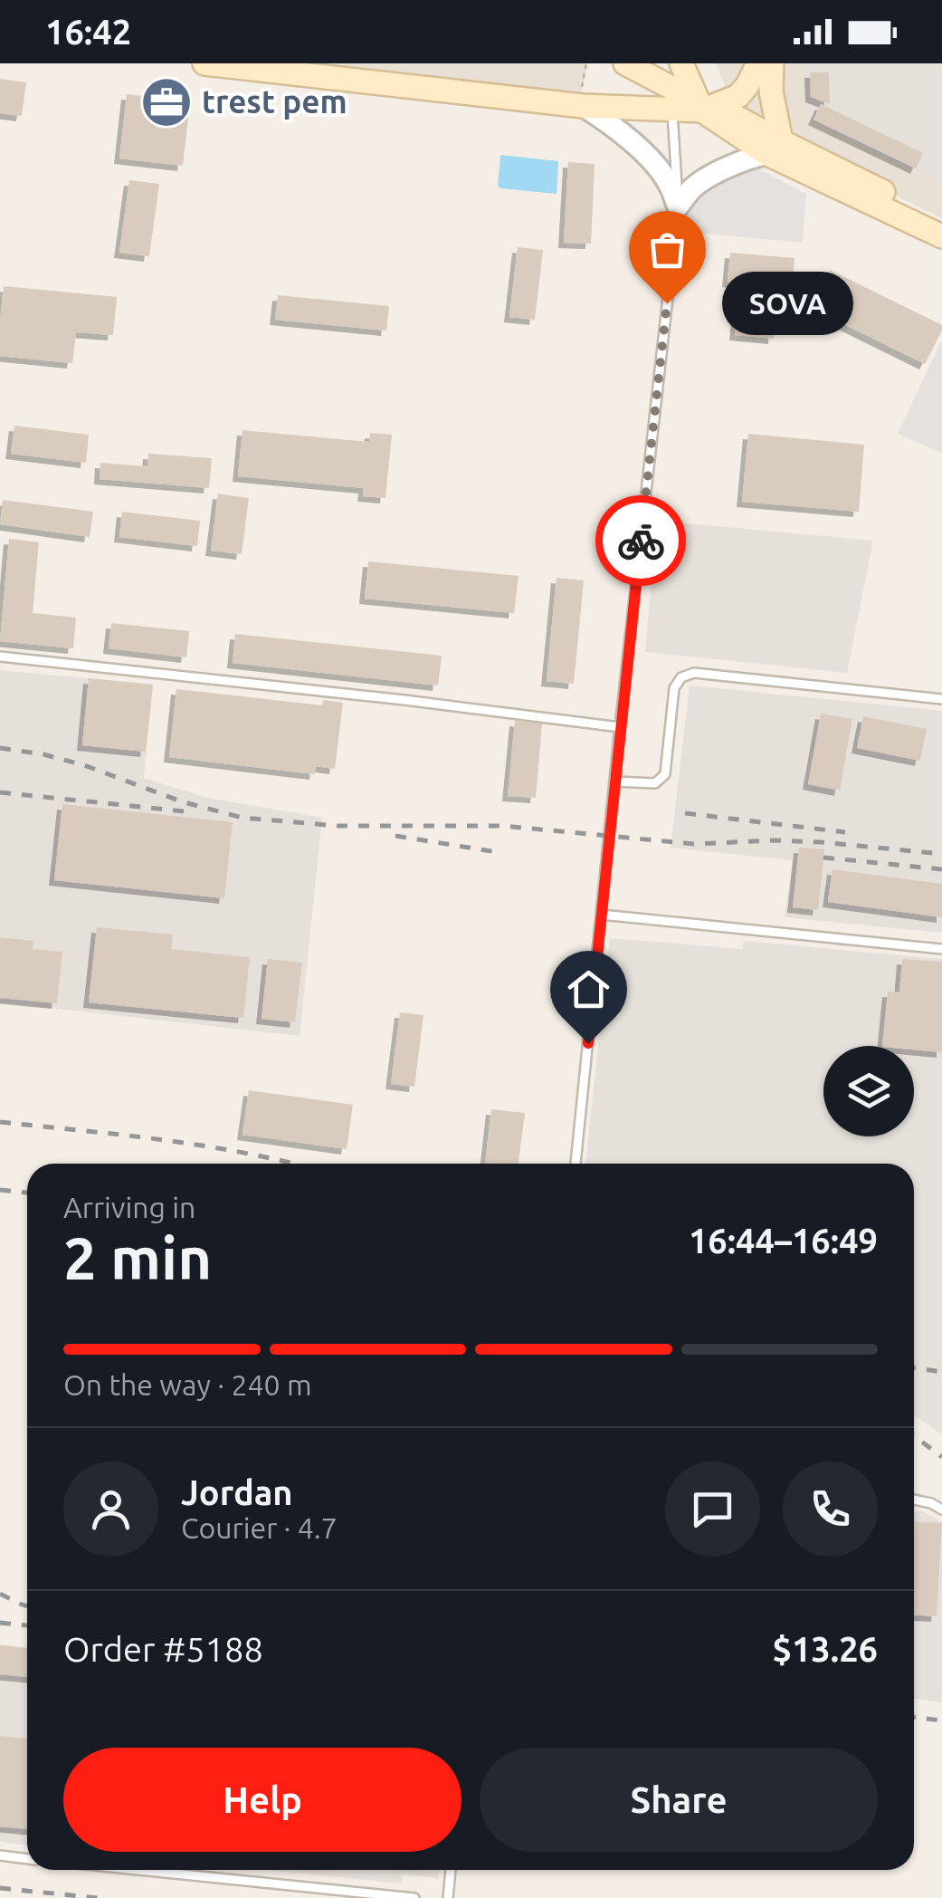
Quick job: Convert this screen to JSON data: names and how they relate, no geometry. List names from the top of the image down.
{
  "places": {
    "office": ["trest pem"],
    "other": ["SOVA"]
  },
  "page": {
    "status": "16:42",
    "bubble": "SOVA",
    "heading": ["2 min", "Arriving in", "16:44–16:49"],
    "panel": [
      "Jordan",
      "Courier · 4.7",
      "Order #5188",
      "$13.26"
    ],
    "bar": "On the way · 240 m",
    "buttons": ["Help", "Share"]
  }
}
